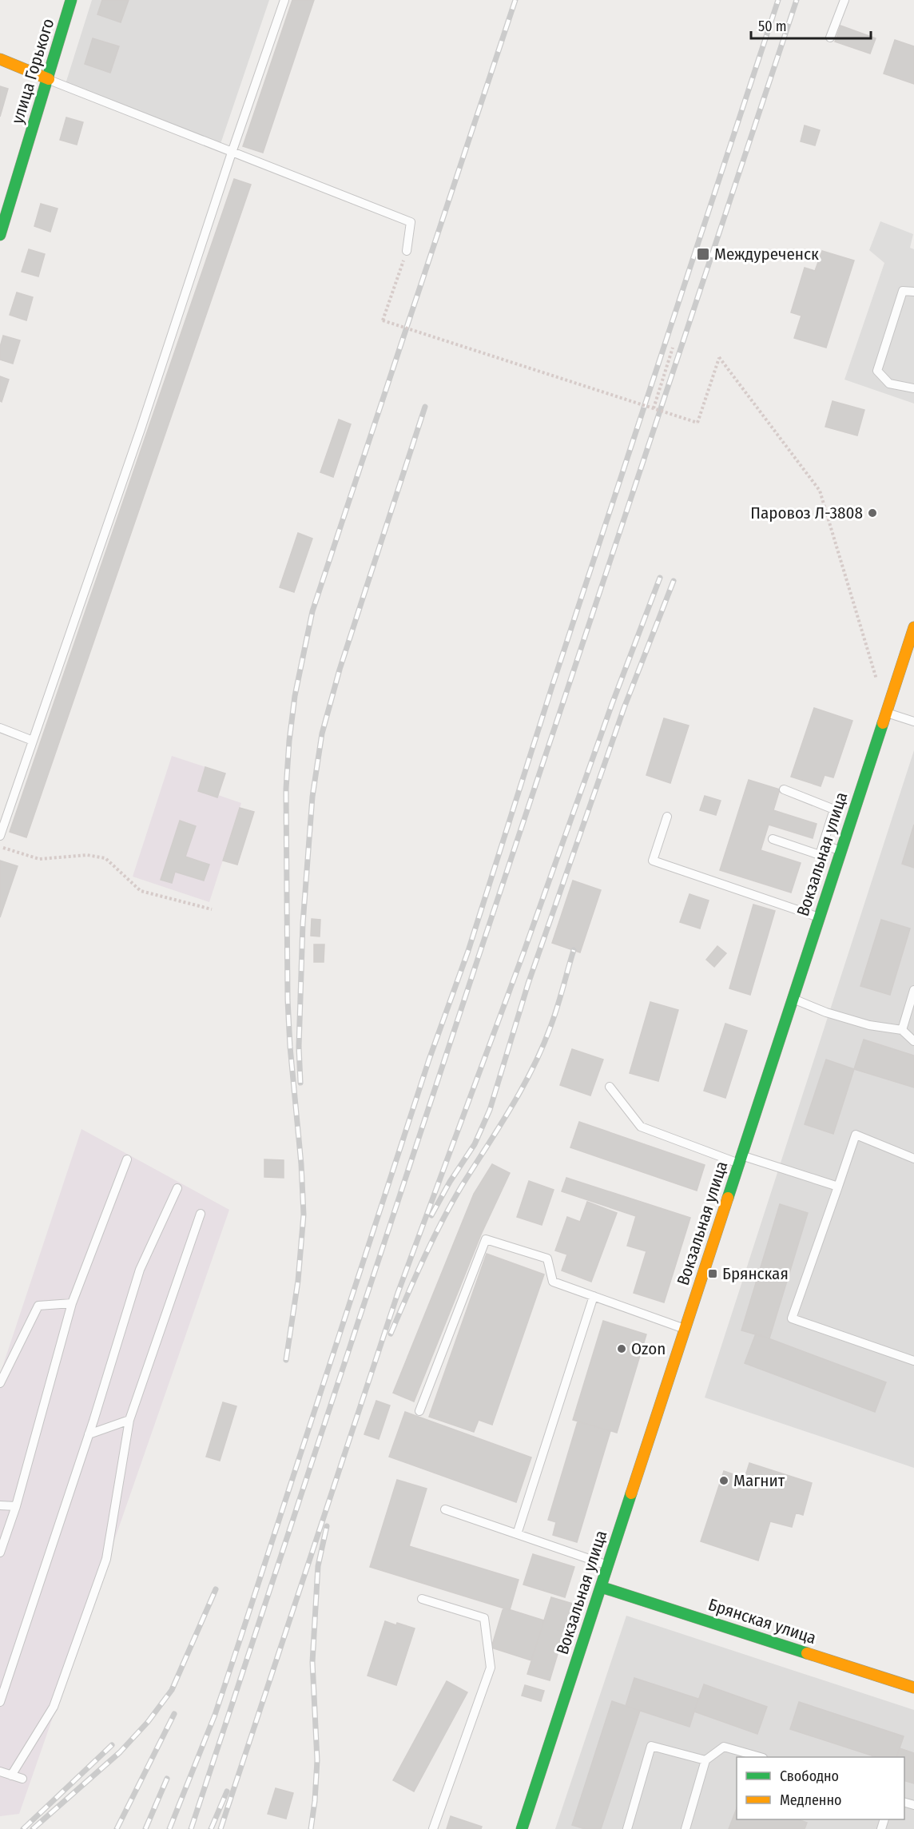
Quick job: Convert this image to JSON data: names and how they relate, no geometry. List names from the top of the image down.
{
  "streets": {
    "main road": ["улица Горького", "Вокзальная улица", "Брянская улица"]
  },
  "crossings": [
    ["Вокзальная улица", "Брянская улица"]
  ],
  "places": {
    "transit": ["Междуреченск", "Брянская"],
    "other": ["Паровоз Л-3808", "Ozon", "Магнит"]
  },
  "legend": ["Свободно", "Медленно"],
  "scale_bar": "50 m"
}
